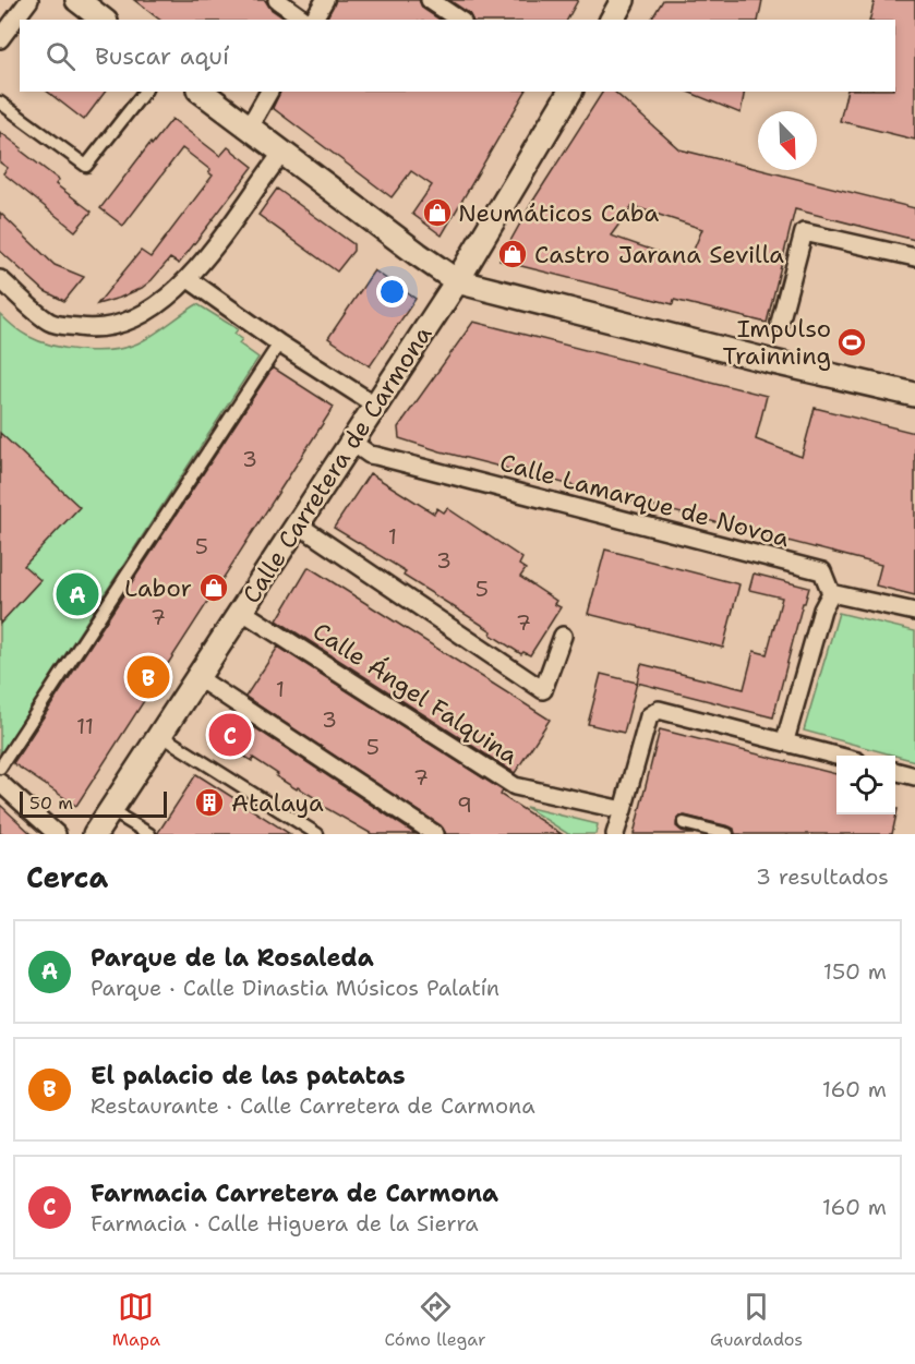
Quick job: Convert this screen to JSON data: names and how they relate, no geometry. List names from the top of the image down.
{
  "streets": {
    "main road": ["Calle Carretera de Carmona"],
    "street": ["Calle Lamarque de Novoa", "Calle Ángel Falquina"]
  },
  "crossings": [
    ["Calle Carretera de Carmona", "Calle Lamarque de Novoa"],
    ["Calle Carretera de Carmona", "Calle Ángel Falquina"]
  ],
  "places": {
    "shop": ["Neumáticos Caba", "Castro Jarana Sevilla", "Labor"],
    "sports": ["Impulso Trainning"],
    "building": ["Atalaya"]
  },
  "house_numbers": [
    "3",
    "1",
    "5",
    "3",
    "5",
    "7",
    "7",
    "1",
    "3",
    "11",
    "5",
    "7",
    "9"
  ],
  "scale_bar": "50 m",
  "north": "bottom right",
  "page": {
    "search": "Buscar aquí",
    "pins": ["A", "B", "C"],
    "scale": "50 m",
    "heading": ["Cerca", "3 resultados"],
    "list": [
      {
        "mark": "A",
        "name": "Parque de la Rosaleda",
        "note": "Parque · Calle Dinastia Músicos Palatín",
        "value": "150 m"
      },
      {
        "mark": "B",
        "name": "El palacio de las patatas",
        "note": "Restaurante · Calle Carretera de Carmona",
        "value": "160 m"
      },
      {
        "mark": "C",
        "name": "Farmacia Carretera de Carmona",
        "note": "Farmacia · Calle Higuera de la Sierra",
        "value": "160 m"
      }
    ],
    "nav": ["Mapa", "Cómo llegar", "Guardados"]
  }
}
